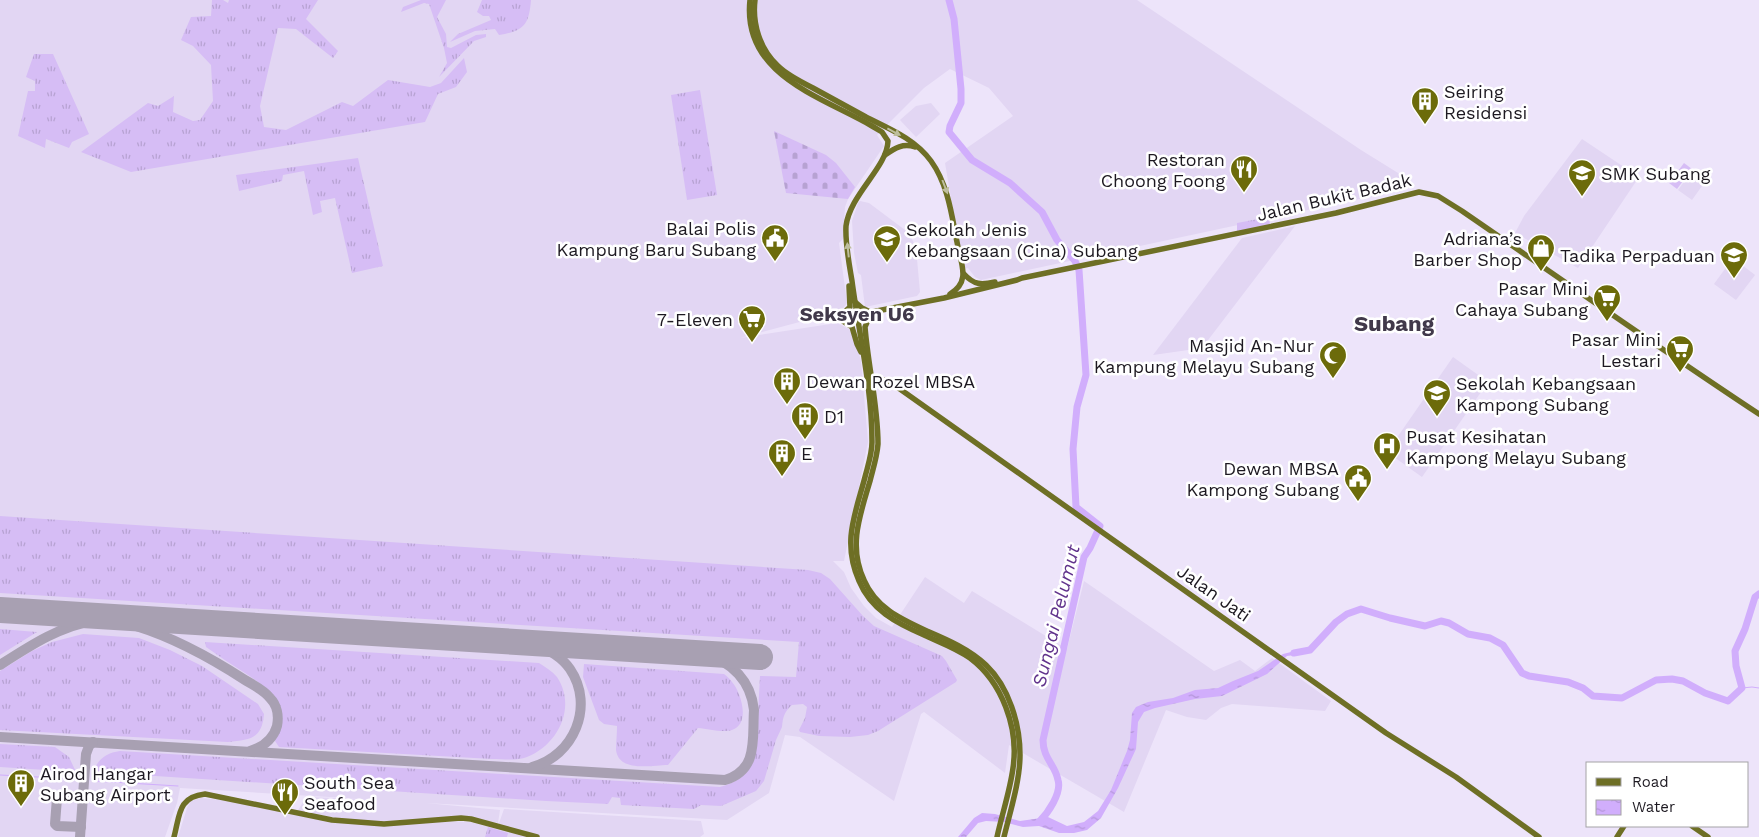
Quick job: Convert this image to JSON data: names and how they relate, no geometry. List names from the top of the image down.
{
  "streets": {
    "main road": ["Jalan Bukit Badak", "Jalan Jati"]
  },
  "districts": ["Seksyen U6", "Subang"],
  "water": ["Sungai Pelumut"],
  "places": {
    "building": [
      "Seiring Residensi",
      "Dewan Rozel MBSA",
      "D1",
      "E",
      "Airod Hangar Subang Airport"
    ],
    "restaurant": ["Restoran Choong Foong", "South Sea Seafood"],
    "school or university": [
      "SMK Subang",
      "Sekolah Jenis Kebangsaan (Cina) Subang",
      "Tadika Perpaduan",
      "Sekolah Kebangsaan Kampong Subang"
    ],
    "public building": ["Balai Polis Kampung Baru Subang", "Dewan MBSA Kampong Subang"],
    "shop": ["Adriana’s Barber Shop"],
    "supermarket": ["Pasar Mini Cahaya Subang", "7-Eleven", "Pasar Mini Lestari"],
    "mosque": ["Masjid An-Nur Kampung Melayu Subang"],
    "hospital": ["Pusat Kesihatan Kampong Melayu Subang"]
  },
  "legend": ["Road", "Water"]
}
